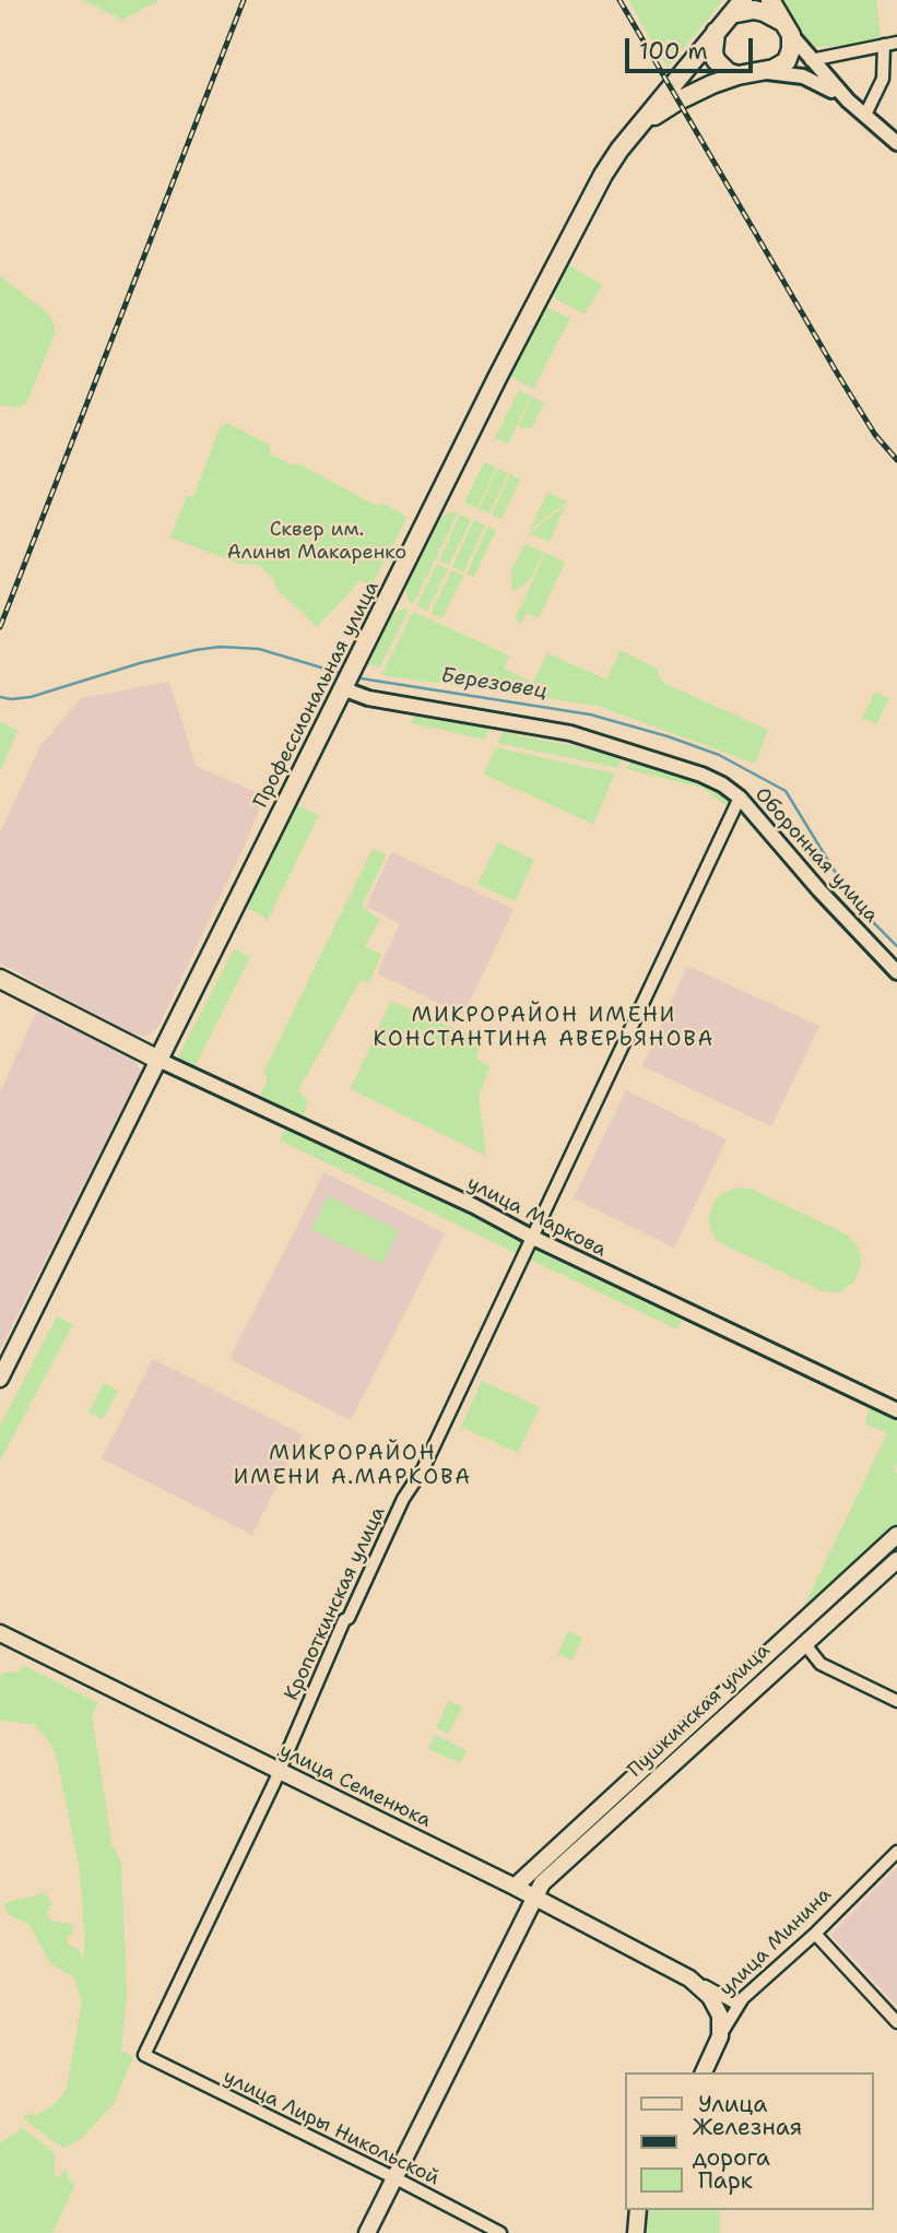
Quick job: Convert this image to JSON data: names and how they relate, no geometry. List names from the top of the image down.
{
  "streets": {
    "main road": [
      "Профессиональная улица",
      "Пушкинская улица",
      "улица Семенюка",
      "улица Минина"
    ],
    "street": [
      "Оборонная улица",
      "улица Маркова",
      "Кропоткинская улица",
      "улица Лиры Никольской"
    ]
  },
  "crossings": [
    ["Профессиональная улица", "Оборонная улица"],
    ["Профессиональная улица", "улица Маркова"],
    ["Оборонная улица", "Кропоткинская улица"],
    ["улица Маркова", "Кропоткинская улица"],
    ["Кропоткинская улица", "улица Семенюка"],
    ["Кропоткинская улица", "улица Лиры Никольской"],
    ["Пушкинская улица", "улица Семенюка"],
    ["Пушкинская улица", "улица Лиры Никольской"],
    ["улица Семенюка", "улица Минина"]
  ],
  "districts": ["МИКРОРАЙОН ИМЕНИ КОНСТАНТИНА АВЕРЬЯНОВА", "МИКРОРАЙОН ИМЕНИ А.МАРКОВА"],
  "water": ["Березовец"],
  "parks": ["Сквер им. Алины Макаренко"],
  "legend": ["Улица", "Железная дорога", "Парк"],
  "scale_bar": "100 m"
}
